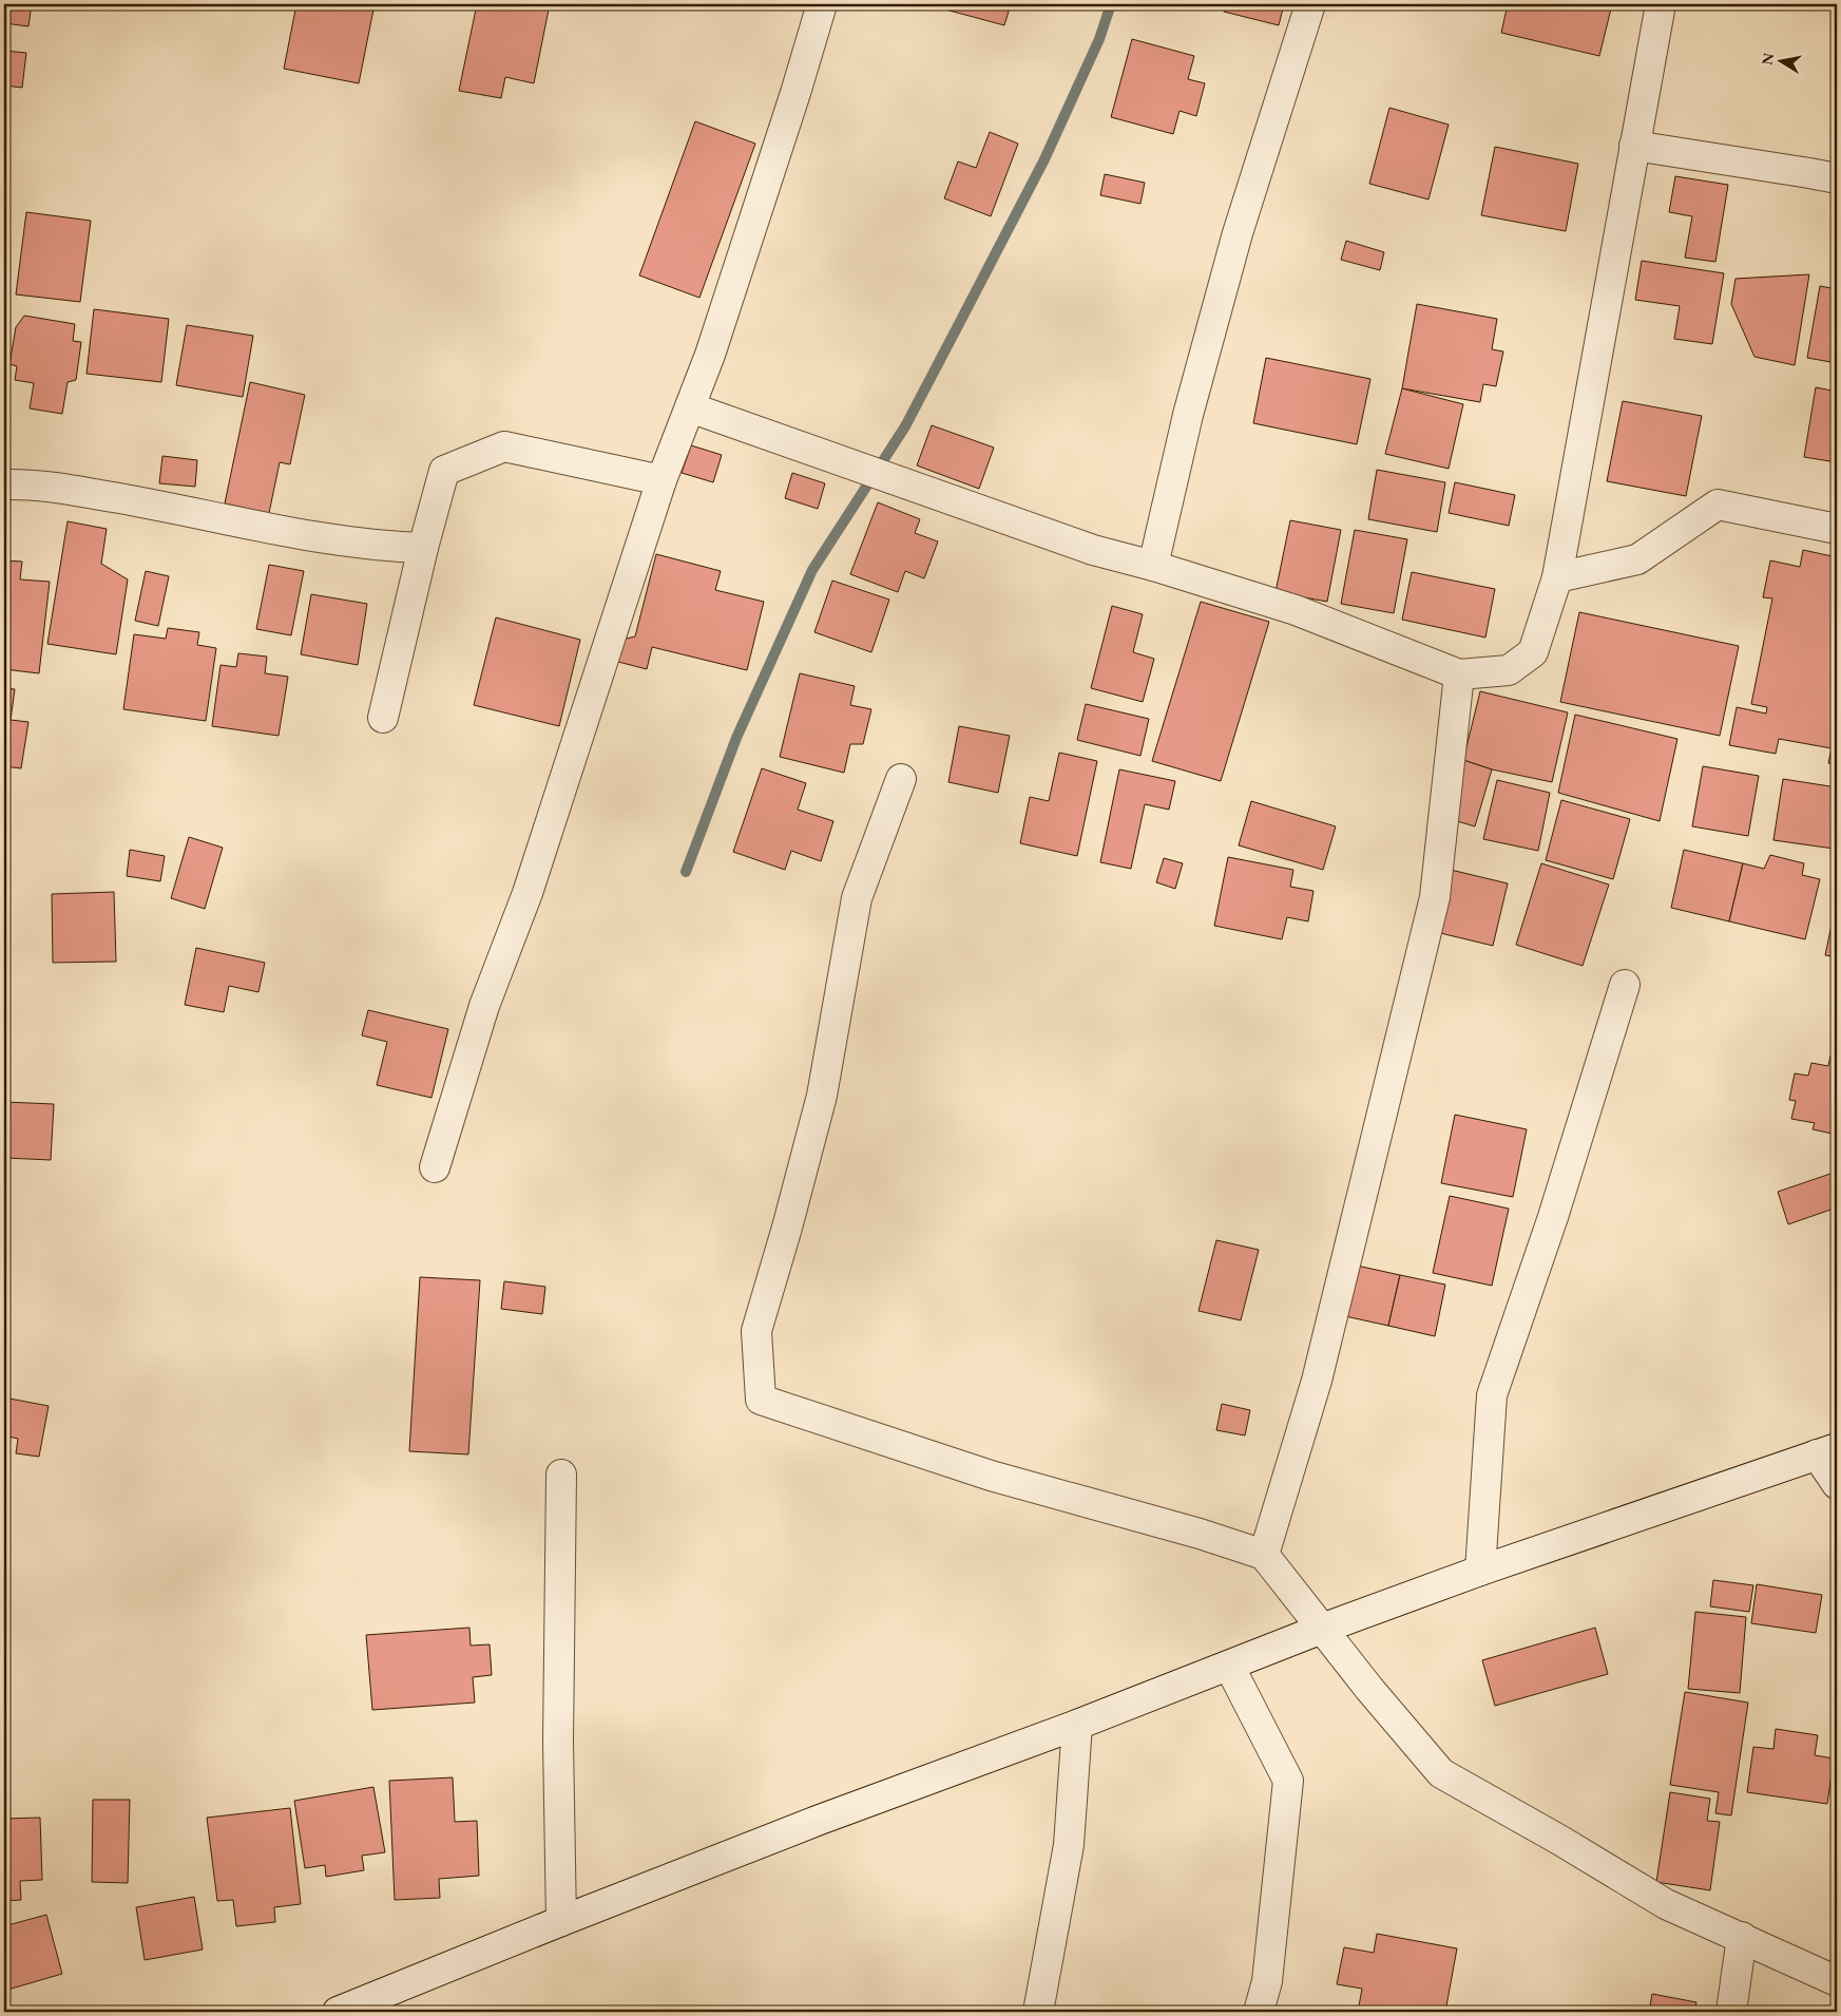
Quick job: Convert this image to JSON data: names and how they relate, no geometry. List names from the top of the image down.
{
  "north": "left"
}
